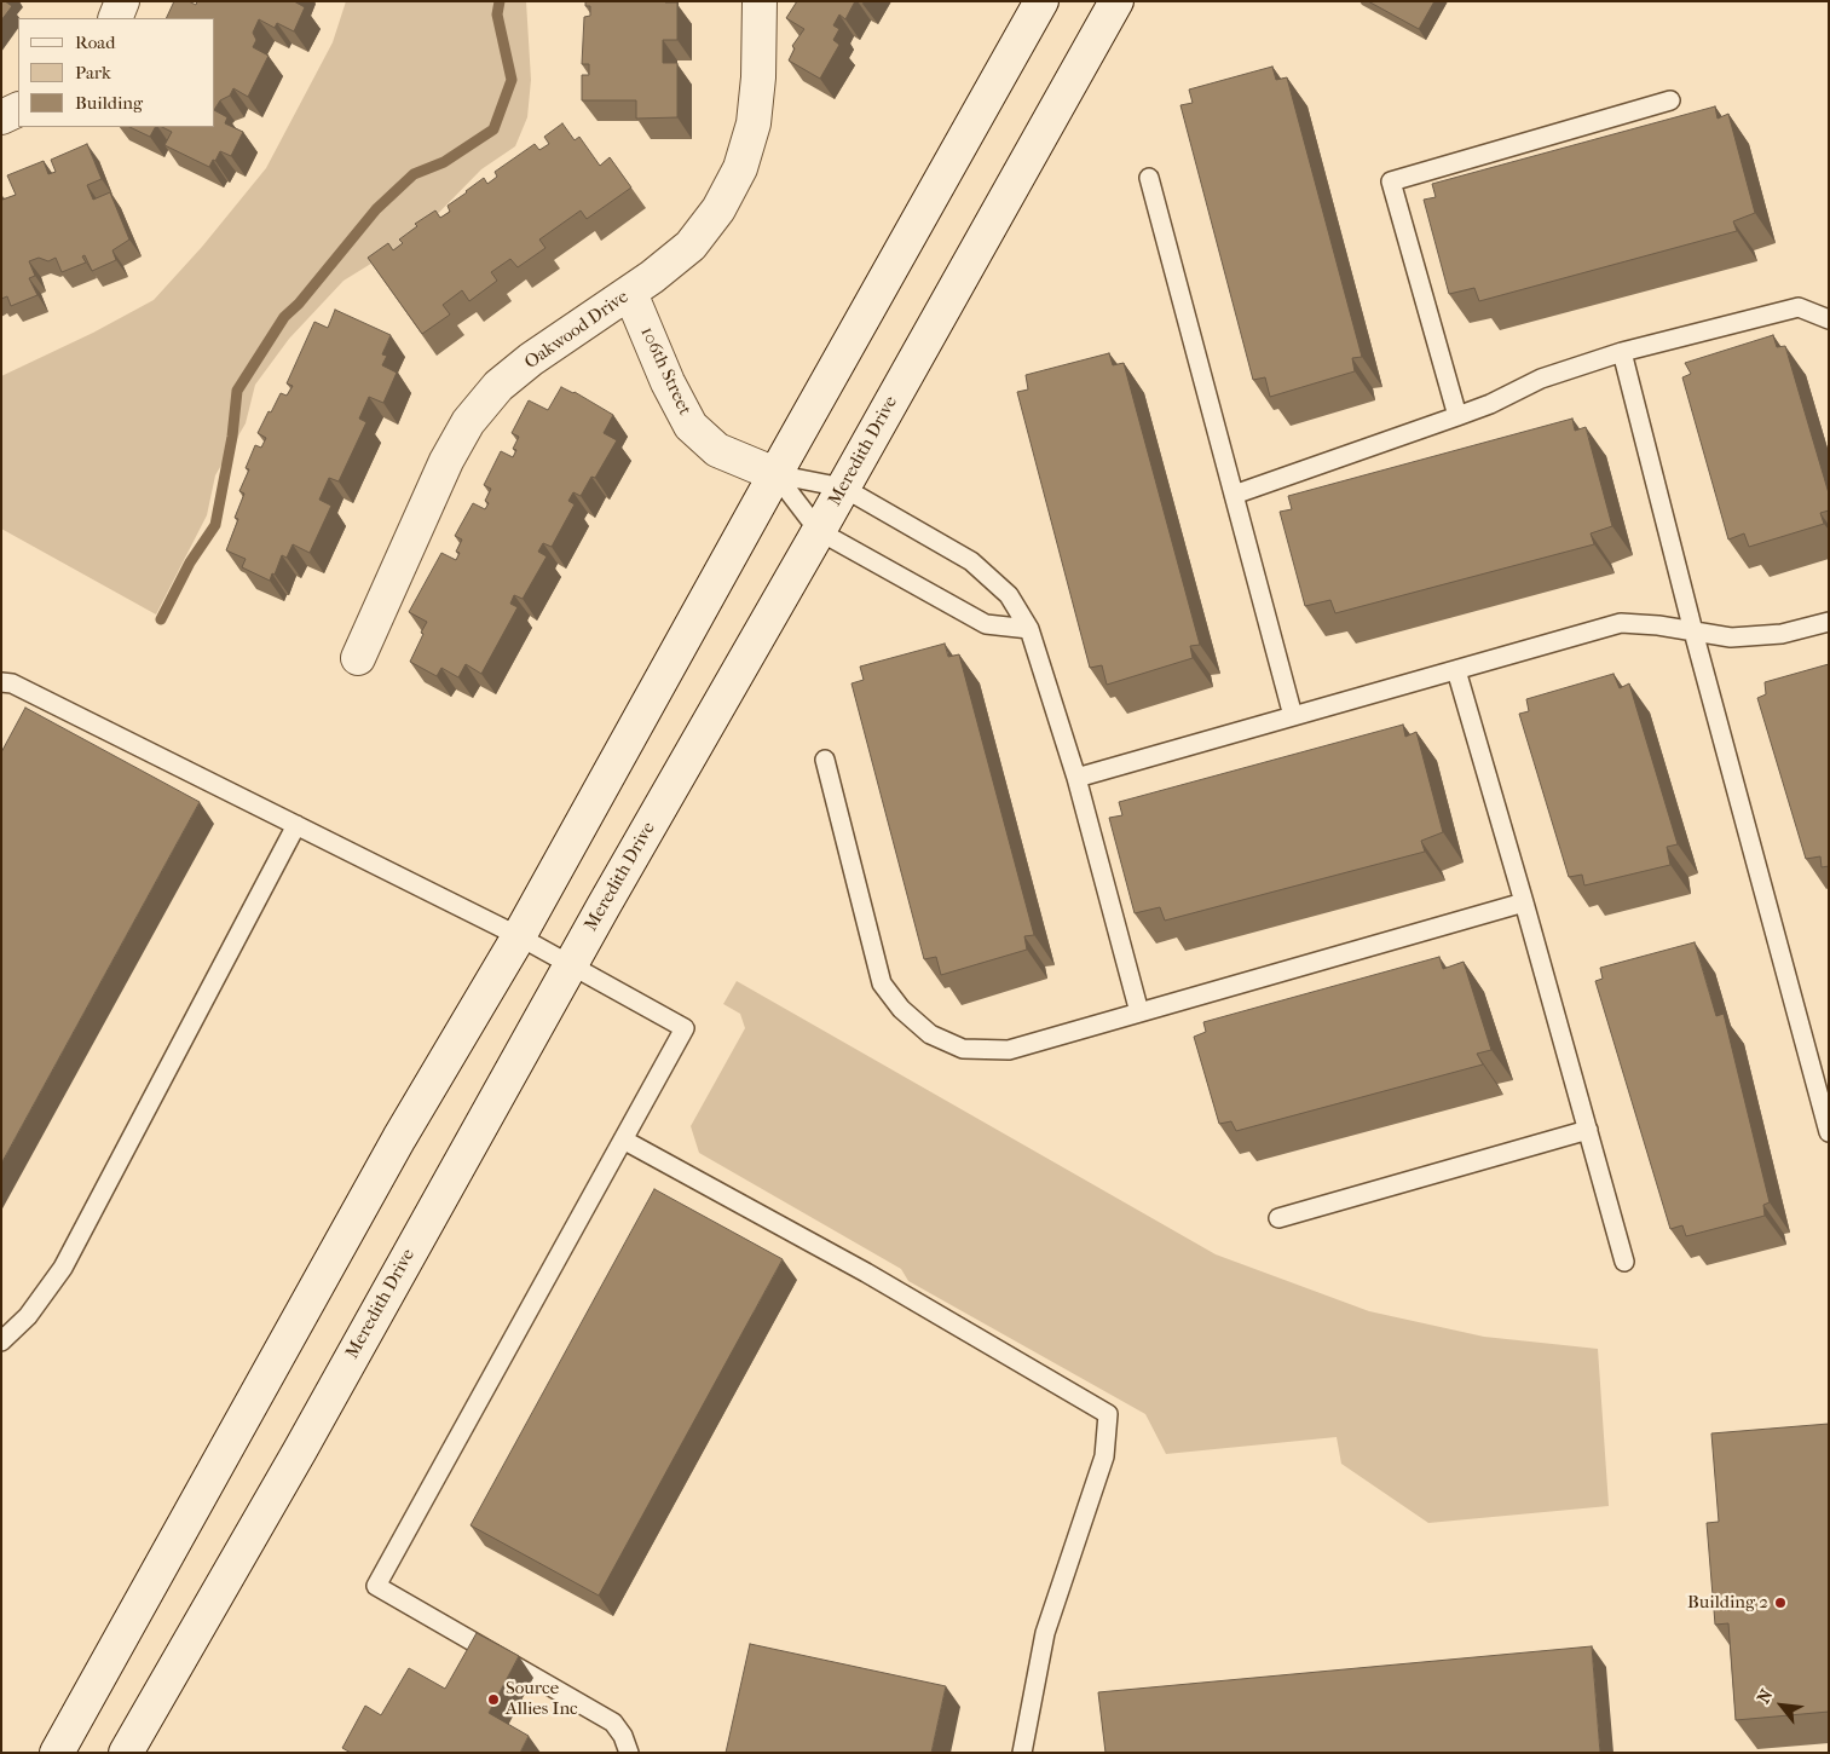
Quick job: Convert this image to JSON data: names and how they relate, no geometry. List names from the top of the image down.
{
  "streets": {
    "main road": ["Oakwood Drive", "106th Street", "Meredith Drive"]
  },
  "crossings": [
    ["Oakwood Drive", "106th Street"]
  ],
  "places": ["Building 2", "Source Allies Inc"],
  "legend": ["Road", "Park", "Building"],
  "north": "top left"
}
